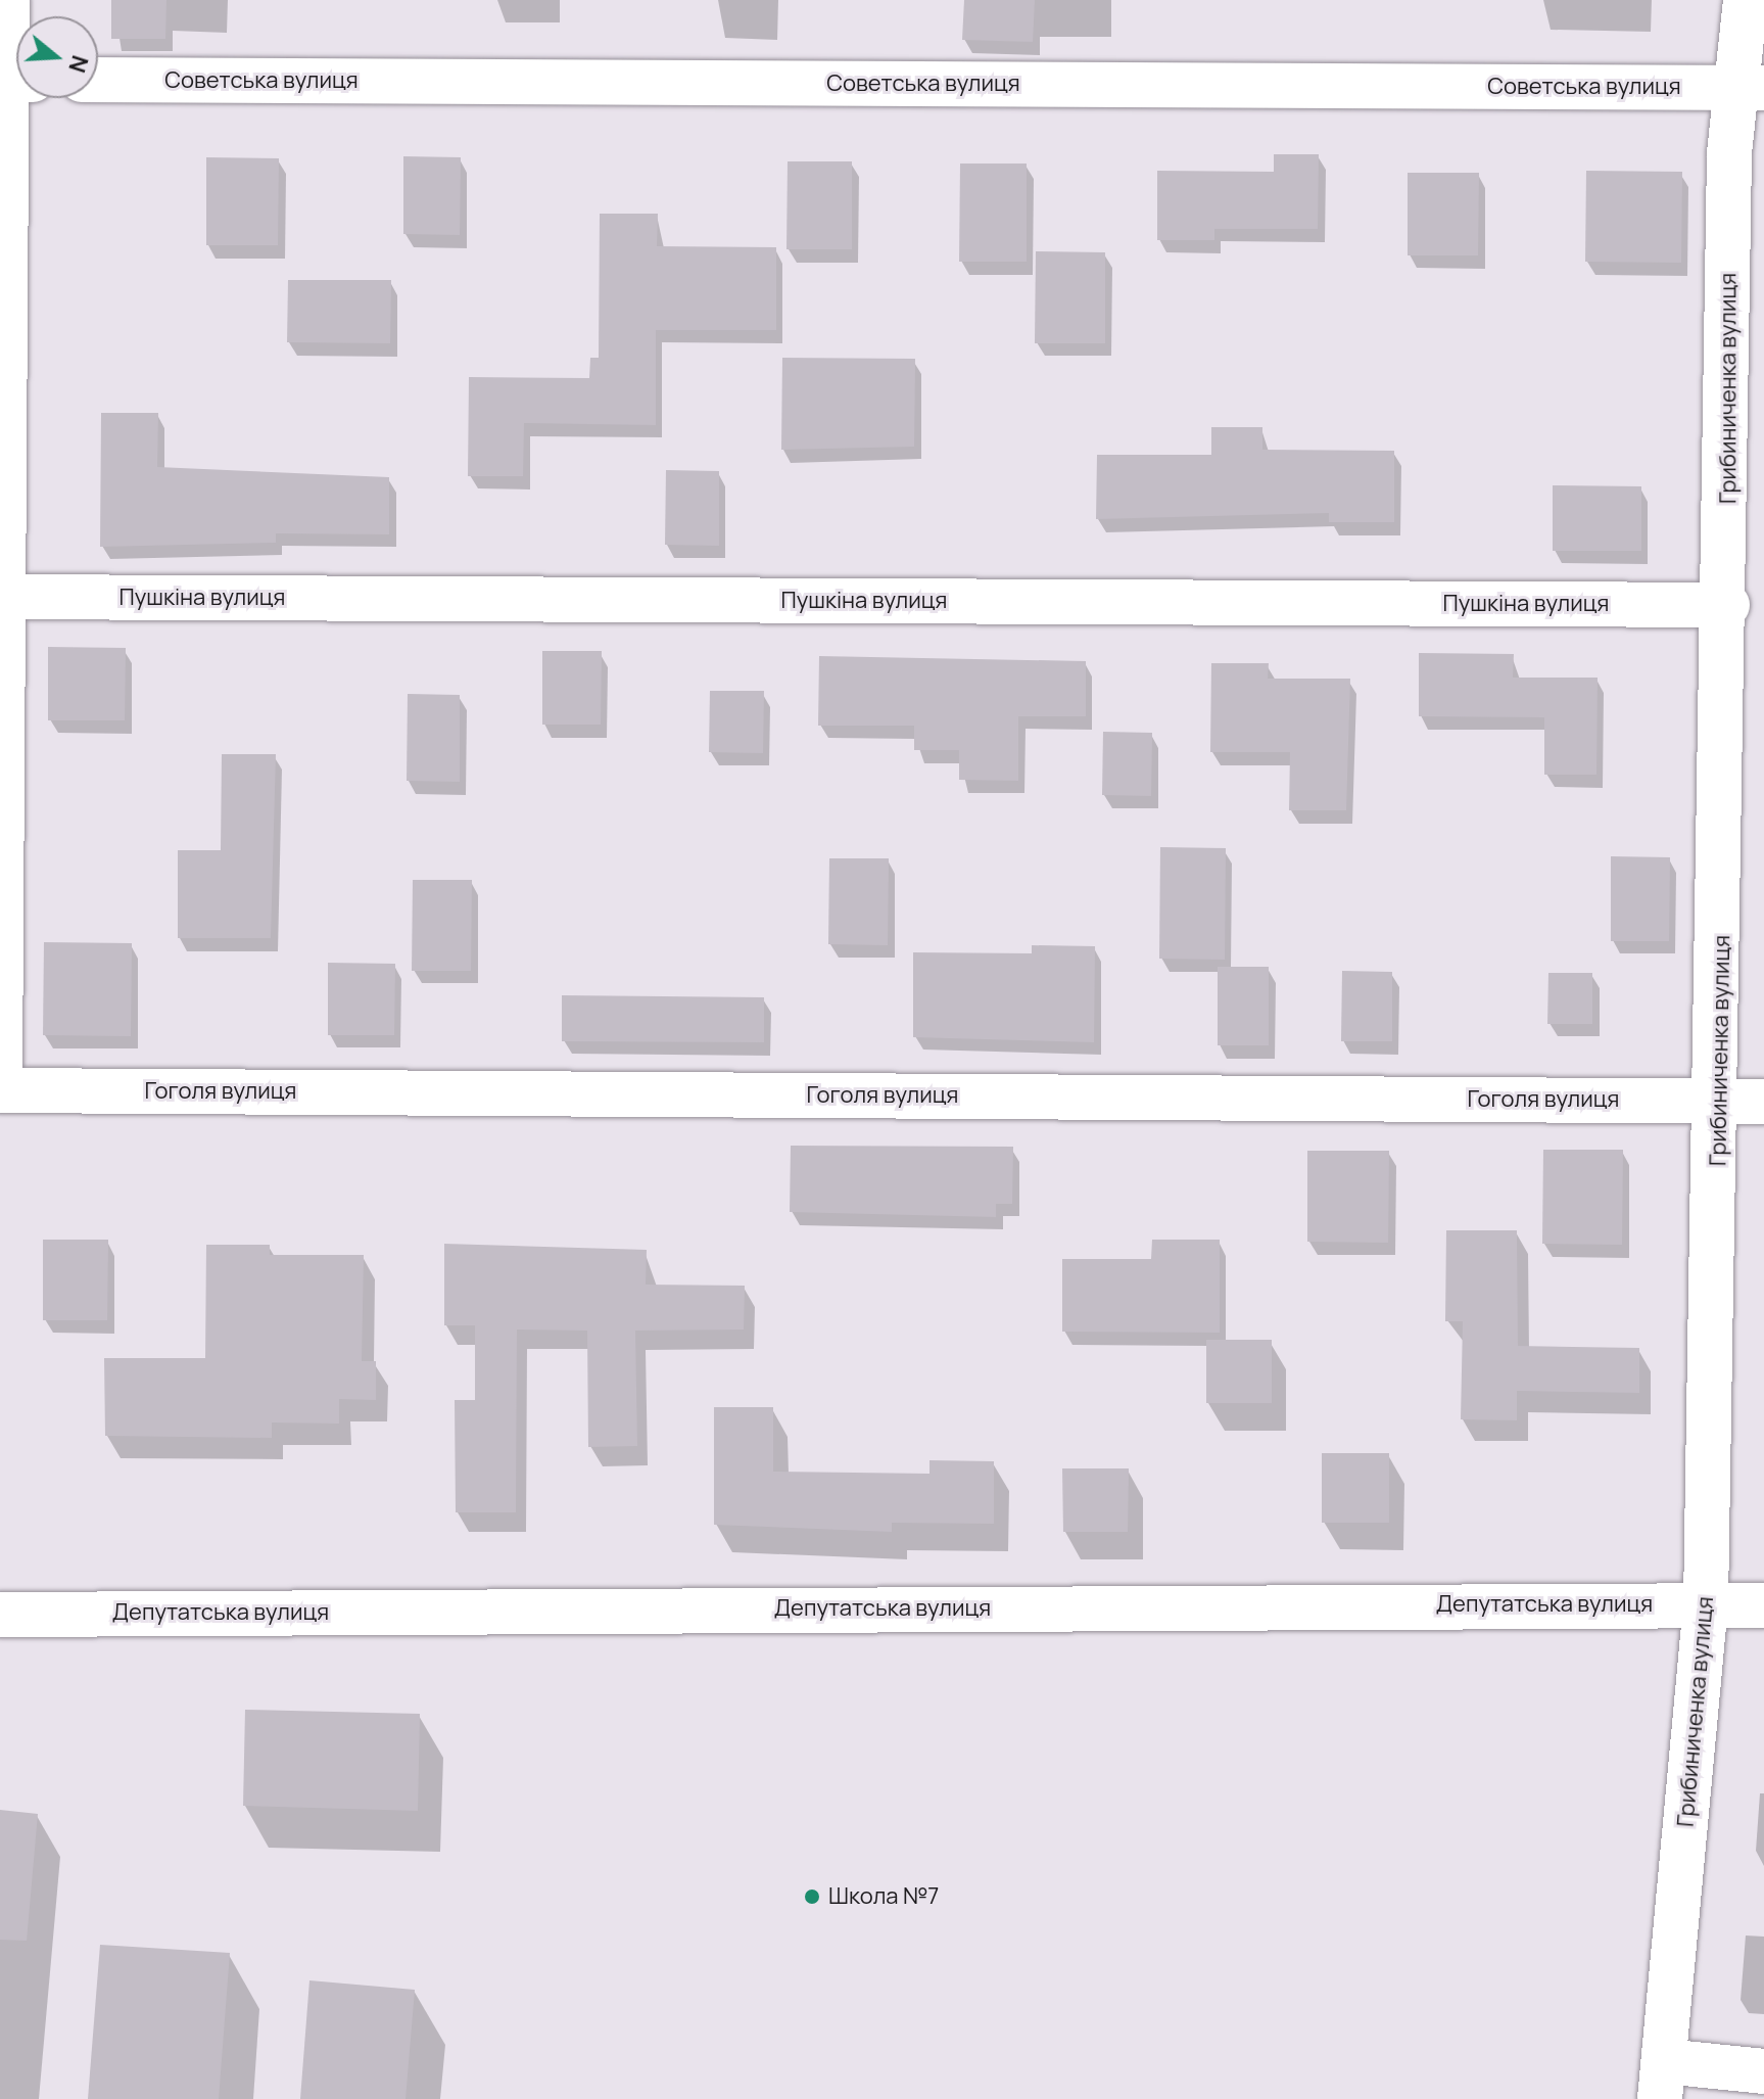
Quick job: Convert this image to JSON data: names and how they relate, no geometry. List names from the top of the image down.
{
  "streets": {
    "street": [
      "Советська вулиця",
      "Грибиниченка вулиця",
      "Пушкіна вулиця",
      "Гоголя вулиця",
      "Депутатська вулиця"
    ]
  },
  "crossings": [
    ["Советська вулиця", "Грибиниченка вулиця"],
    ["Грибиниченка вулиця", "Пушкіна вулиця"],
    ["Грибиниченка вулиця", "Гоголя вулиця"],
    ["Грибиниченка вулиця", "Депутатська вулиця"]
  ],
  "places": ["Школа №7"],
  "north": "right"
}
